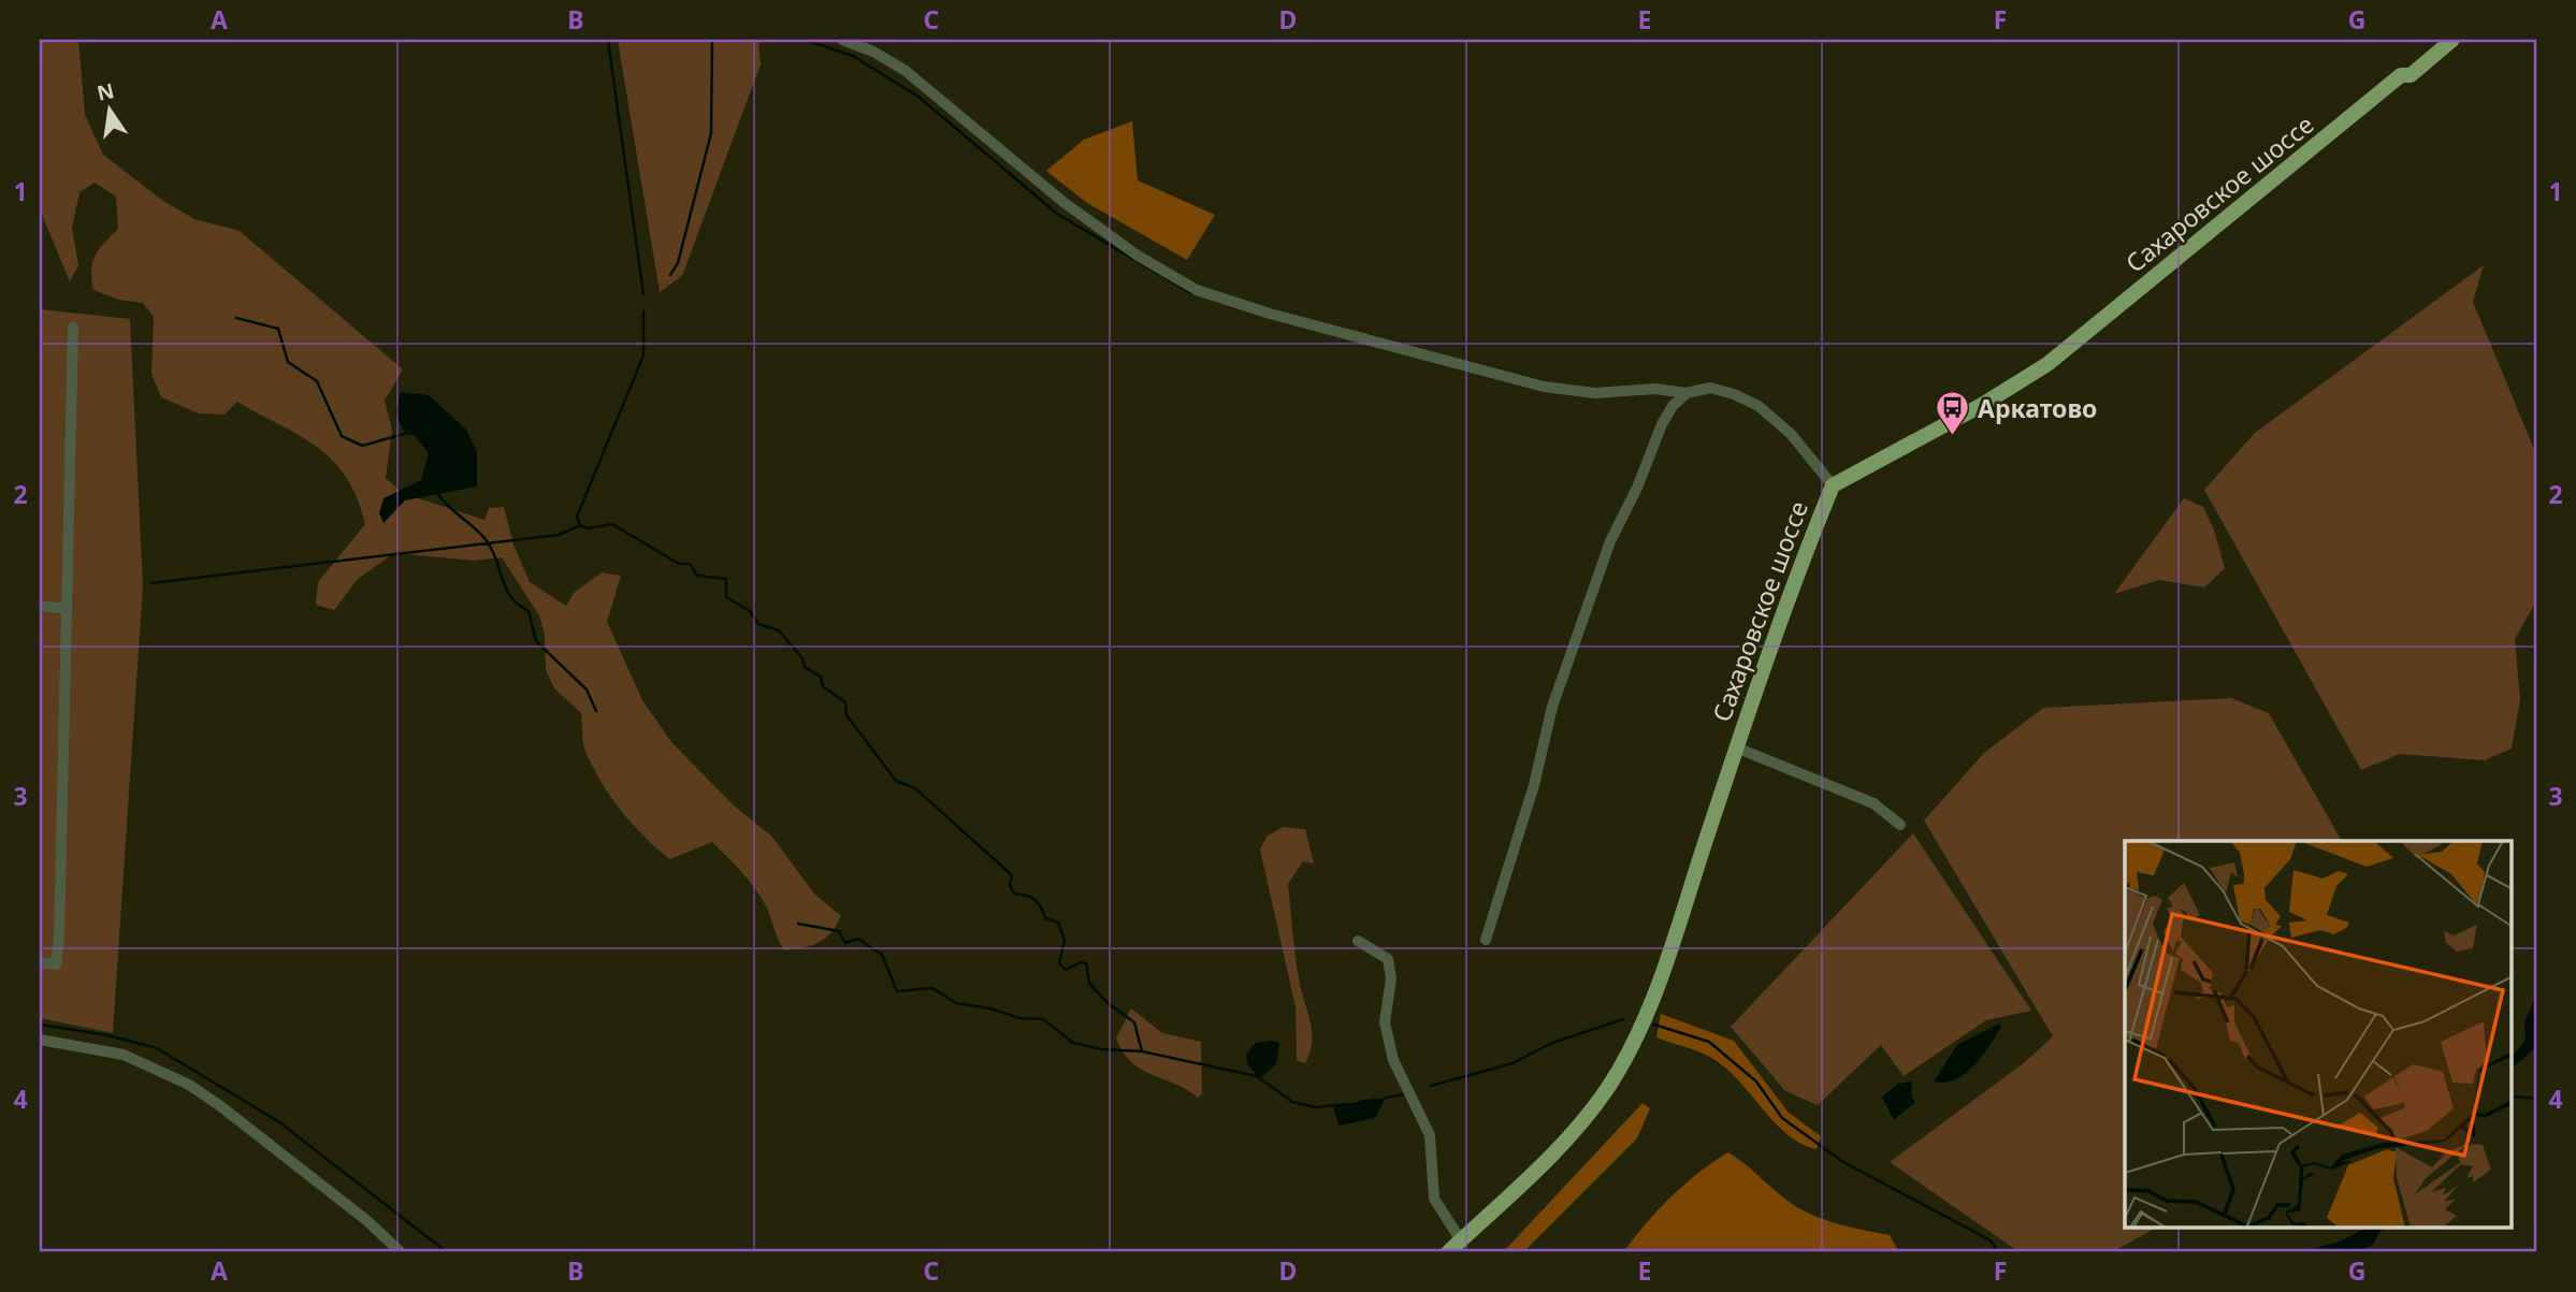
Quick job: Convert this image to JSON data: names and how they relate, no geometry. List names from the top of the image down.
{
  "streets": {
    "main road": ["Сахаровское шоссе"]
  },
  "places": {
    "bus stop": ["Аркатово"]
  },
  "north": "top",
  "grid": {
    "columns": [
      "A",
      "B",
      "C",
      "D",
      "E",
      "F",
      "G"
    ],
    "rows": [
      "1",
      "2",
      "3",
      "4"
    ]
  }
}
